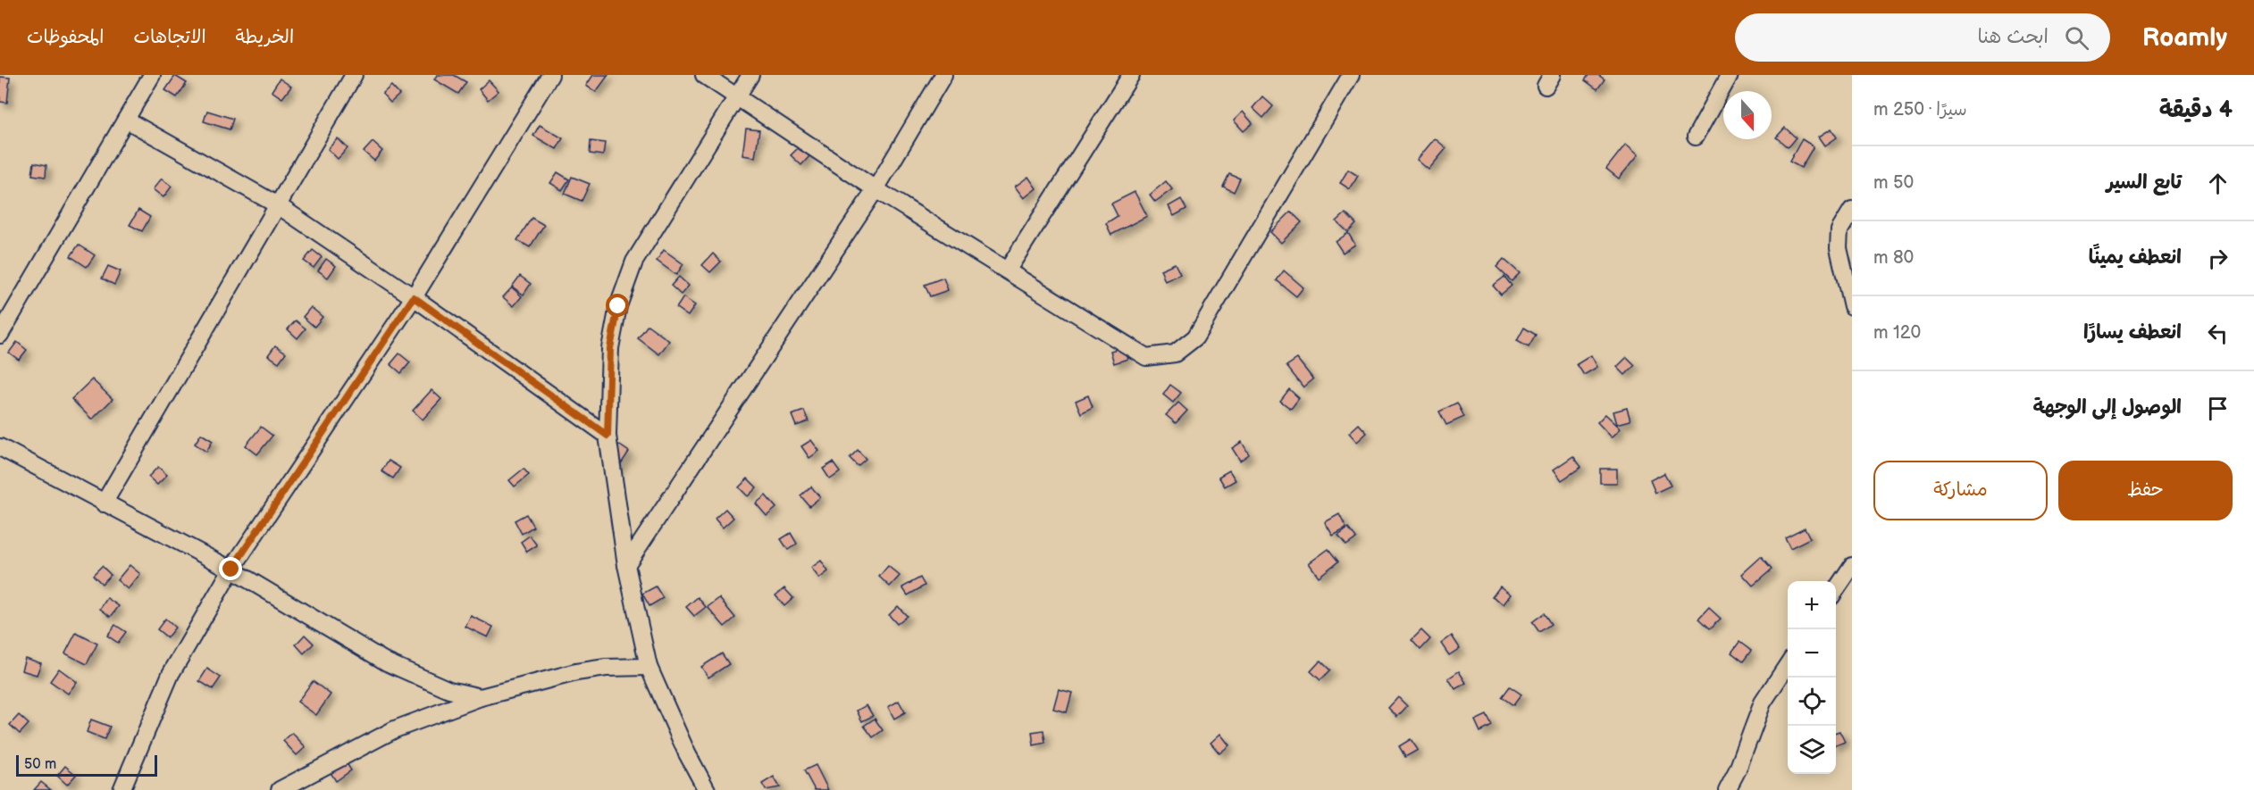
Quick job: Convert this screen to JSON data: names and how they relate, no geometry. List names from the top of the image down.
{
  "scale_bar": "50 m",
  "north": "bottom",
  "page": {
    "header": "Roamly",
    "search": "ابحث هنا",
    "nav": ["الخريطة", "الاتجاهات", "المحفوظات"],
    "heading": ["4 دقيقة", "سيرًا · 250 m"],
    "list": [
      ["تابع السير", "50 m"],
      ["انعطف يمينًا", "80 m"],
      ["انعطف يسارًا", "120 m"],
      "الوصول إلى الوجهة"
    ],
    "buttons": ["حفظ", "مشاركة"],
    "map_buttons": ["+", "−"],
    "scale": "50 m"
  }
}
